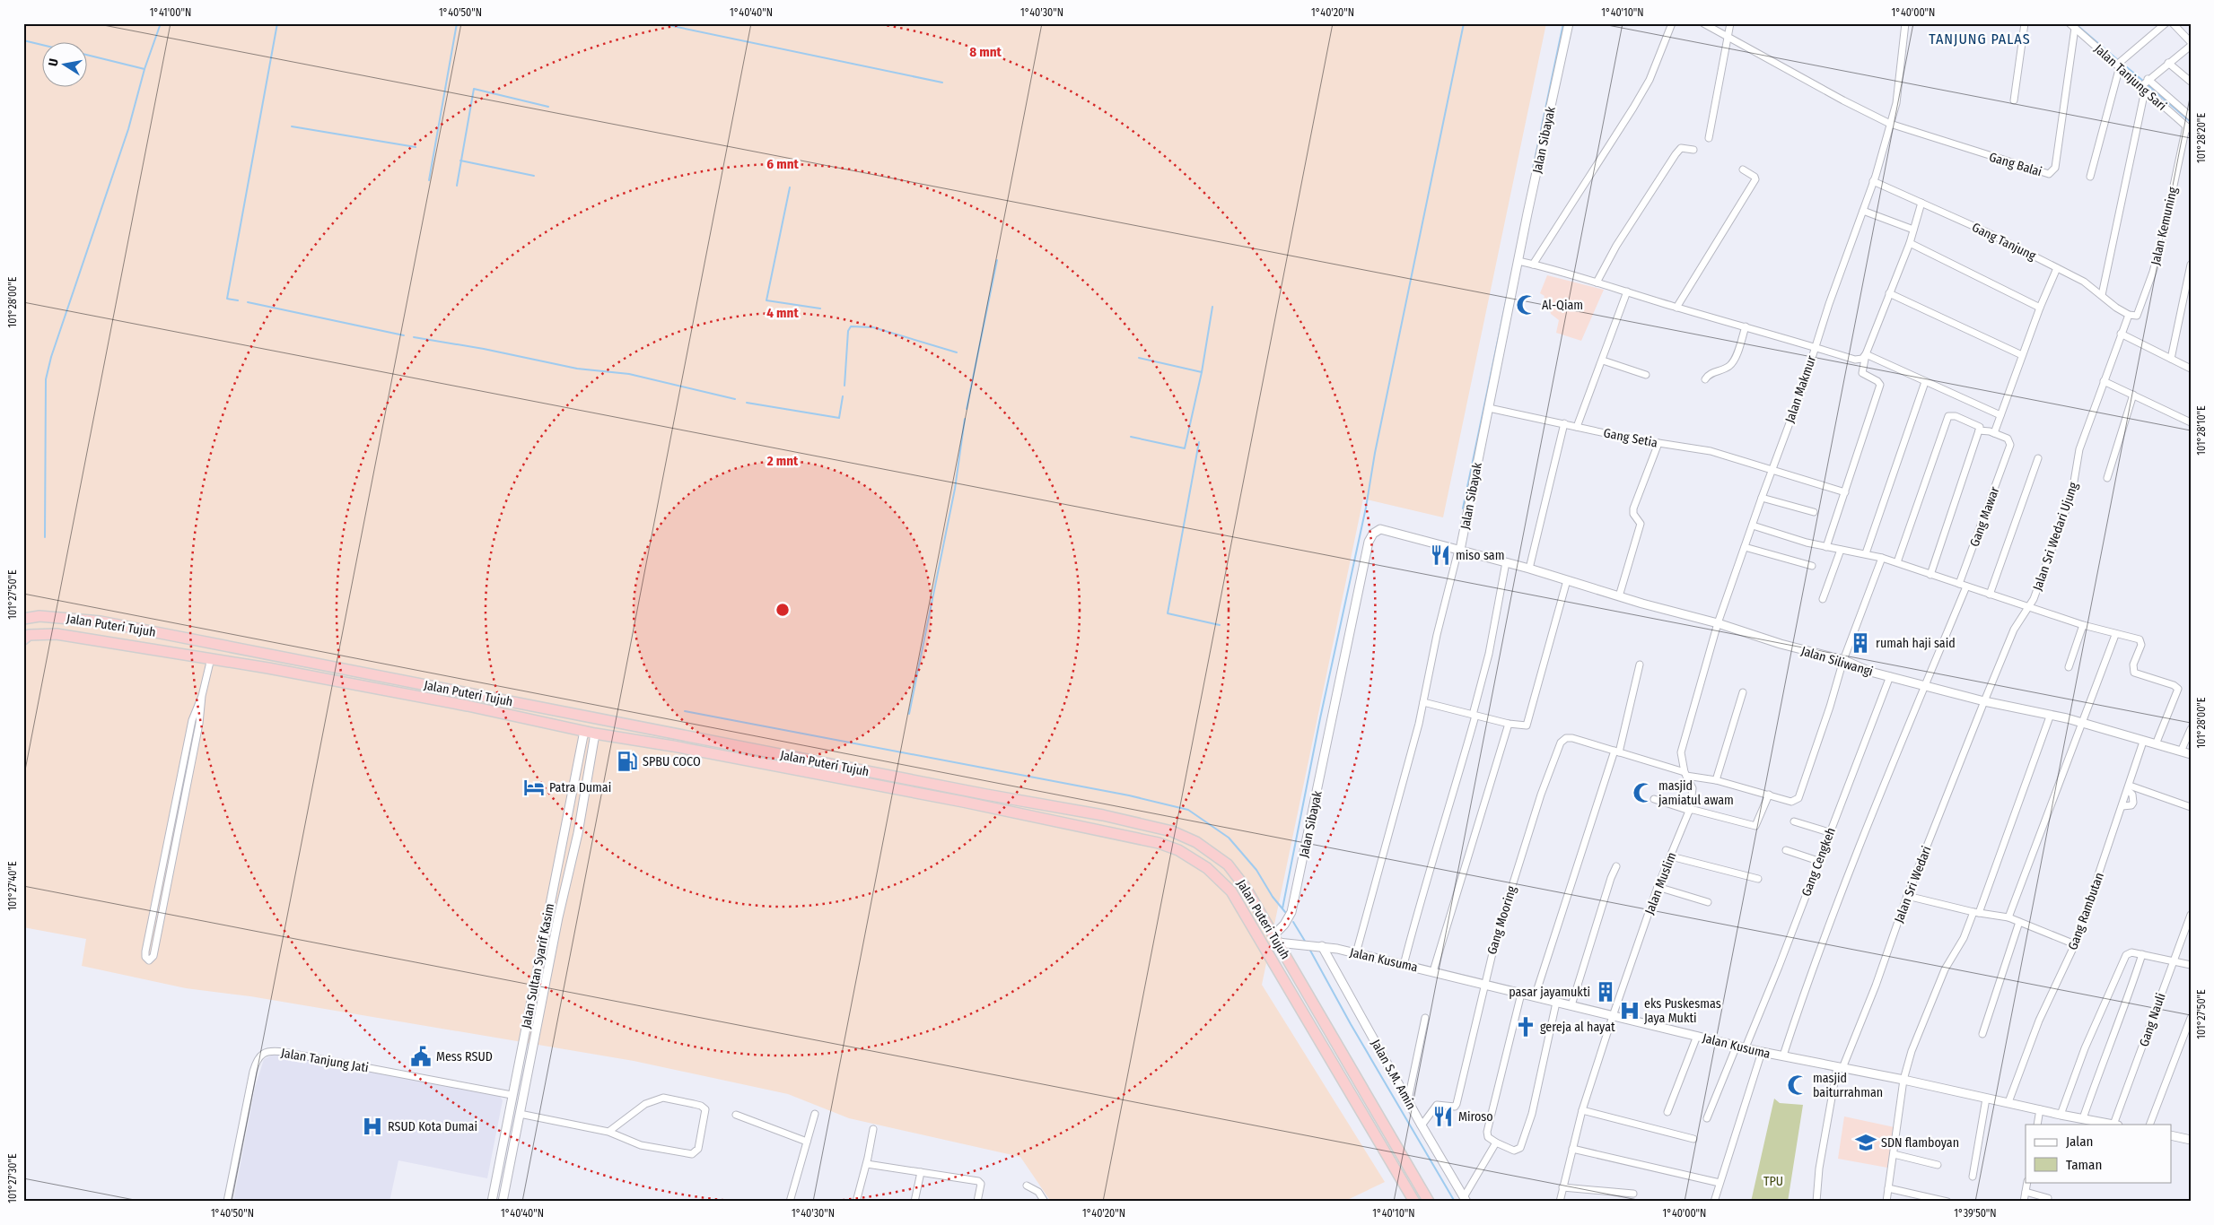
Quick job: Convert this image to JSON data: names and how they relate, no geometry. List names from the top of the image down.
{
  "streets": {
    "highway": ["Jalan Puteri Tujuh"],
    "street": [
      "Jalan Tanjung Sari",
      "Jalan Sibayak",
      "Gang Balai",
      "Jalan Kemuning",
      "Gang Tanjung",
      "Jalan Makmur",
      "Gang Setia",
      "Gang Mawar",
      "Jalan Sri Wedari Ujung",
      "Jalan Siliwangi",
      "Gang Cengkeh",
      "Jalan Muslim",
      "Jalan Sri Wedari",
      "Gang Rambutan",
      "Gang Mooring",
      "Jalan Kusuma",
      "Jalan Sultan Syarif Kasim",
      "Gang Nauli",
      "Jalan Tanjung Jati",
      "Jalan S.M. Amin"
    ]
  },
  "crossings": [
    ["Jalan Tanjung Sari", "Gang Balai"],
    ["Jalan Tanjung Sari", "Jalan Kemuning"],
    ["Jalan Sibayak", "Gang Setia"],
    ["Jalan Sibayak", "Jalan Puteri Tujuh"],
    ["Jalan Sibayak", "Jalan Siliwangi"],
    ["Jalan Sibayak", "Jalan Kusuma"],
    ["Gang Balai", "Jalan Makmur"],
    ["Jalan Kemuning", "Gang Tanjung"],
    ["Jalan Kemuning", "Jalan Sri Wedari Ujung"],
    ["Gang Tanjung", "Jalan Makmur"],
    ["Gang Tanjung", "Jalan Sri Wedari Ujung"],
    ["Jalan Makmur", "Gang Setia"],
    ["Jalan Makmur", "Jalan Siliwangi"],
    ["Jalan Makmur", "Jalan Muslim"],
    ["Jalan Sri Wedari Ujung", "Jalan Siliwangi"],
    ["Jalan Sri Wedari Ujung", "Jalan Sri Wedari"],
    ["Jalan Puteri Tujuh", "Jalan Kusuma"],
    ["Jalan Puteri Tujuh", "Jalan Sultan Syarif Kasim"],
    ["Jalan Siliwangi", "Gang Cengkeh"],
    ["Jalan Siliwangi", "Jalan Sri Wedari"],
    ["Jalan Siliwangi", "Gang Rambutan"],
    ["Gang Cengkeh", "Jalan Kusuma"],
    ["Jalan Muslim", "Jalan Kusuma"],
    ["Jalan Sri Wedari", "Jalan Kusuma"],
    ["Gang Rambutan", "Jalan Kusuma"],
    ["Gang Mooring", "Jalan Kusuma"],
    ["Gang Mooring", "Jalan S.M. Amin"],
    ["Jalan Kusuma", "Gang Nauli"],
    ["Jalan Kusuma", "Jalan S.M. Amin"],
    ["Jalan Sultan Syarif Kasim", "Jalan Tanjung Jati"]
  ],
  "districts": ["TANJUNG PALAS"],
  "parks": ["TPU"],
  "places": {
    "mosque": ["Al-Qiam", "masjid jamiatul awam", "masjid baiturrahman"],
    "restaurant": ["miso sam", "Miroso"],
    "building": ["rumah haji said", "pasar jayamukti"],
    "fuel station": ["SPBU COCO"],
    "hotel": ["Patra Dumai"],
    "hospital": ["eks Puskesmas Jaya Mukti", "RSUD Kota Dumai"],
    "church": ["gereja al hayat"],
    "public building": ["Mess RSUD"],
    "school or university": ["SDN flamboyan"]
  },
  "legend": ["Jalan", "Taman"],
  "north": "left",
  "coordinates": [
    "1°41'00\"N",
    "1°40'50\"N",
    "1°40'40\"N",
    "1°40'30\"N",
    "1°40'20\"N",
    "1°40'10\"N",
    "1°40'00\"N",
    "101°28'20\"E",
    "101°28'00\"E",
    "101°28'10\"E",
    "101°27'50\"E",
    "101°27'40\"E",
    "101°27'30\"E",
    "1°39'50\"N"
  ],
  "rings": [
    "8 mnt",
    "6 mnt",
    "4 mnt",
    "2 mnt"
  ]
}
